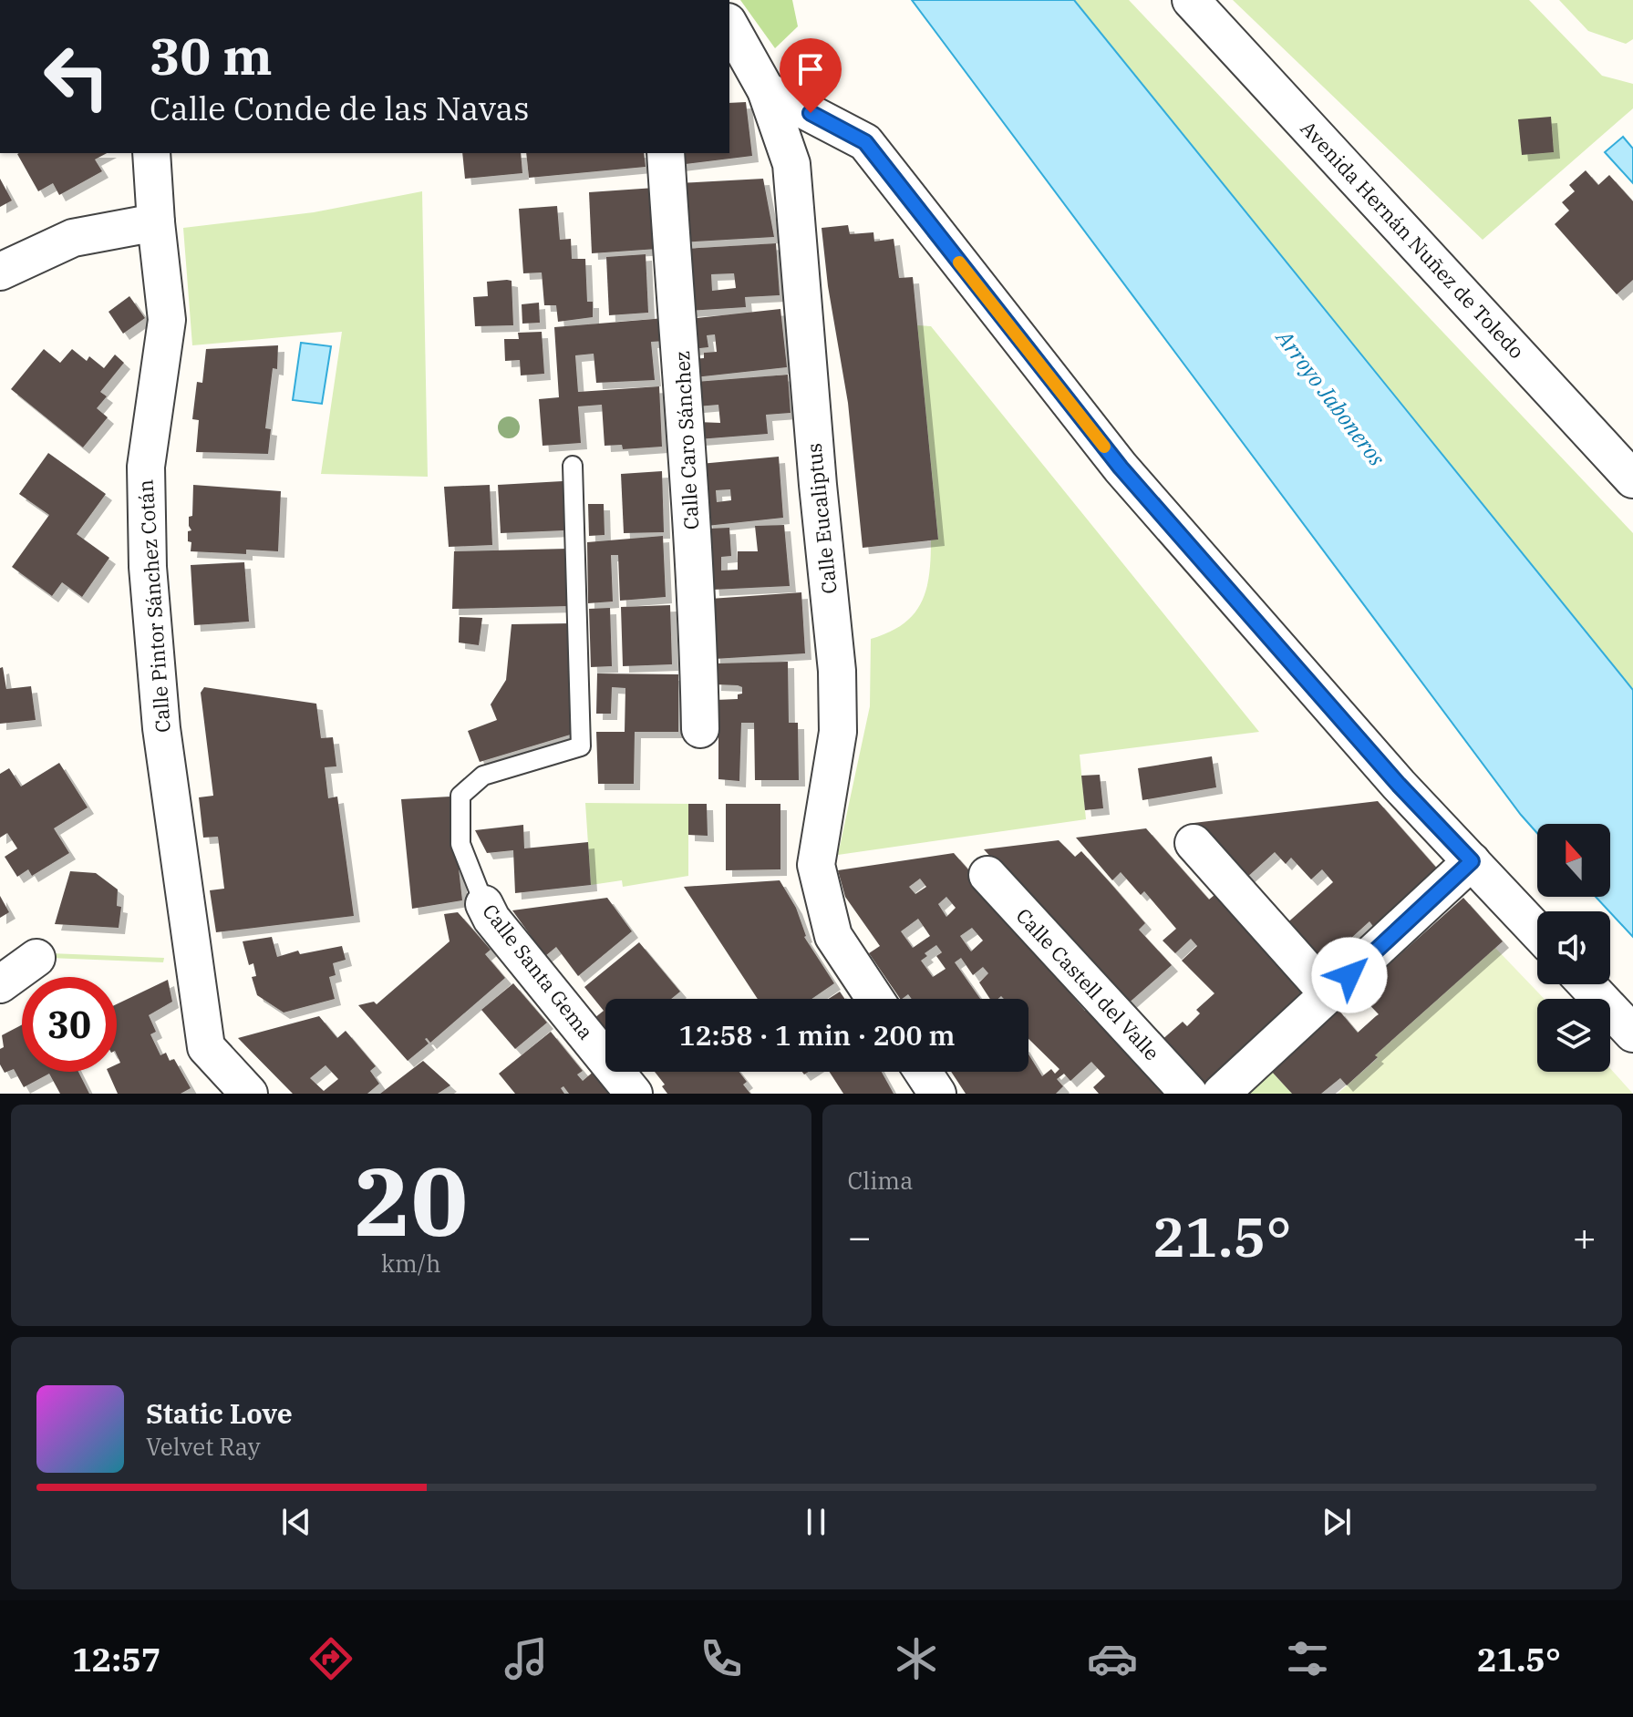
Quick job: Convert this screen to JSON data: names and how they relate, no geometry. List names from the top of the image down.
{
  "streets": {
    "street": [
      "Avenida Hernán Nuñez de Toledo",
      "Calle Caro Sánchez",
      "Calle Eucaliptus",
      "Calle Pintor Sánchez Cotán",
      "Calle Santa Gema",
      "Calle Castell del Valle"
    ]
  },
  "water": ["Arroyo Jaboneros"],
  "north": "top",
  "page": {
    "turn": ["30 m", "Calle Conde de las Navas"],
    "limit": "30",
    "trip": "12:58 · 1 min · 200 m",
    "tile": [
      ["20", "km/h"],
      "Clima"
    ],
    "heat": ["−", "21.5°", "+"],
    "song": ["Static Love", "Velvet Ray"],
    "tabs": ["12:57", "21.5°"]
  }
}
